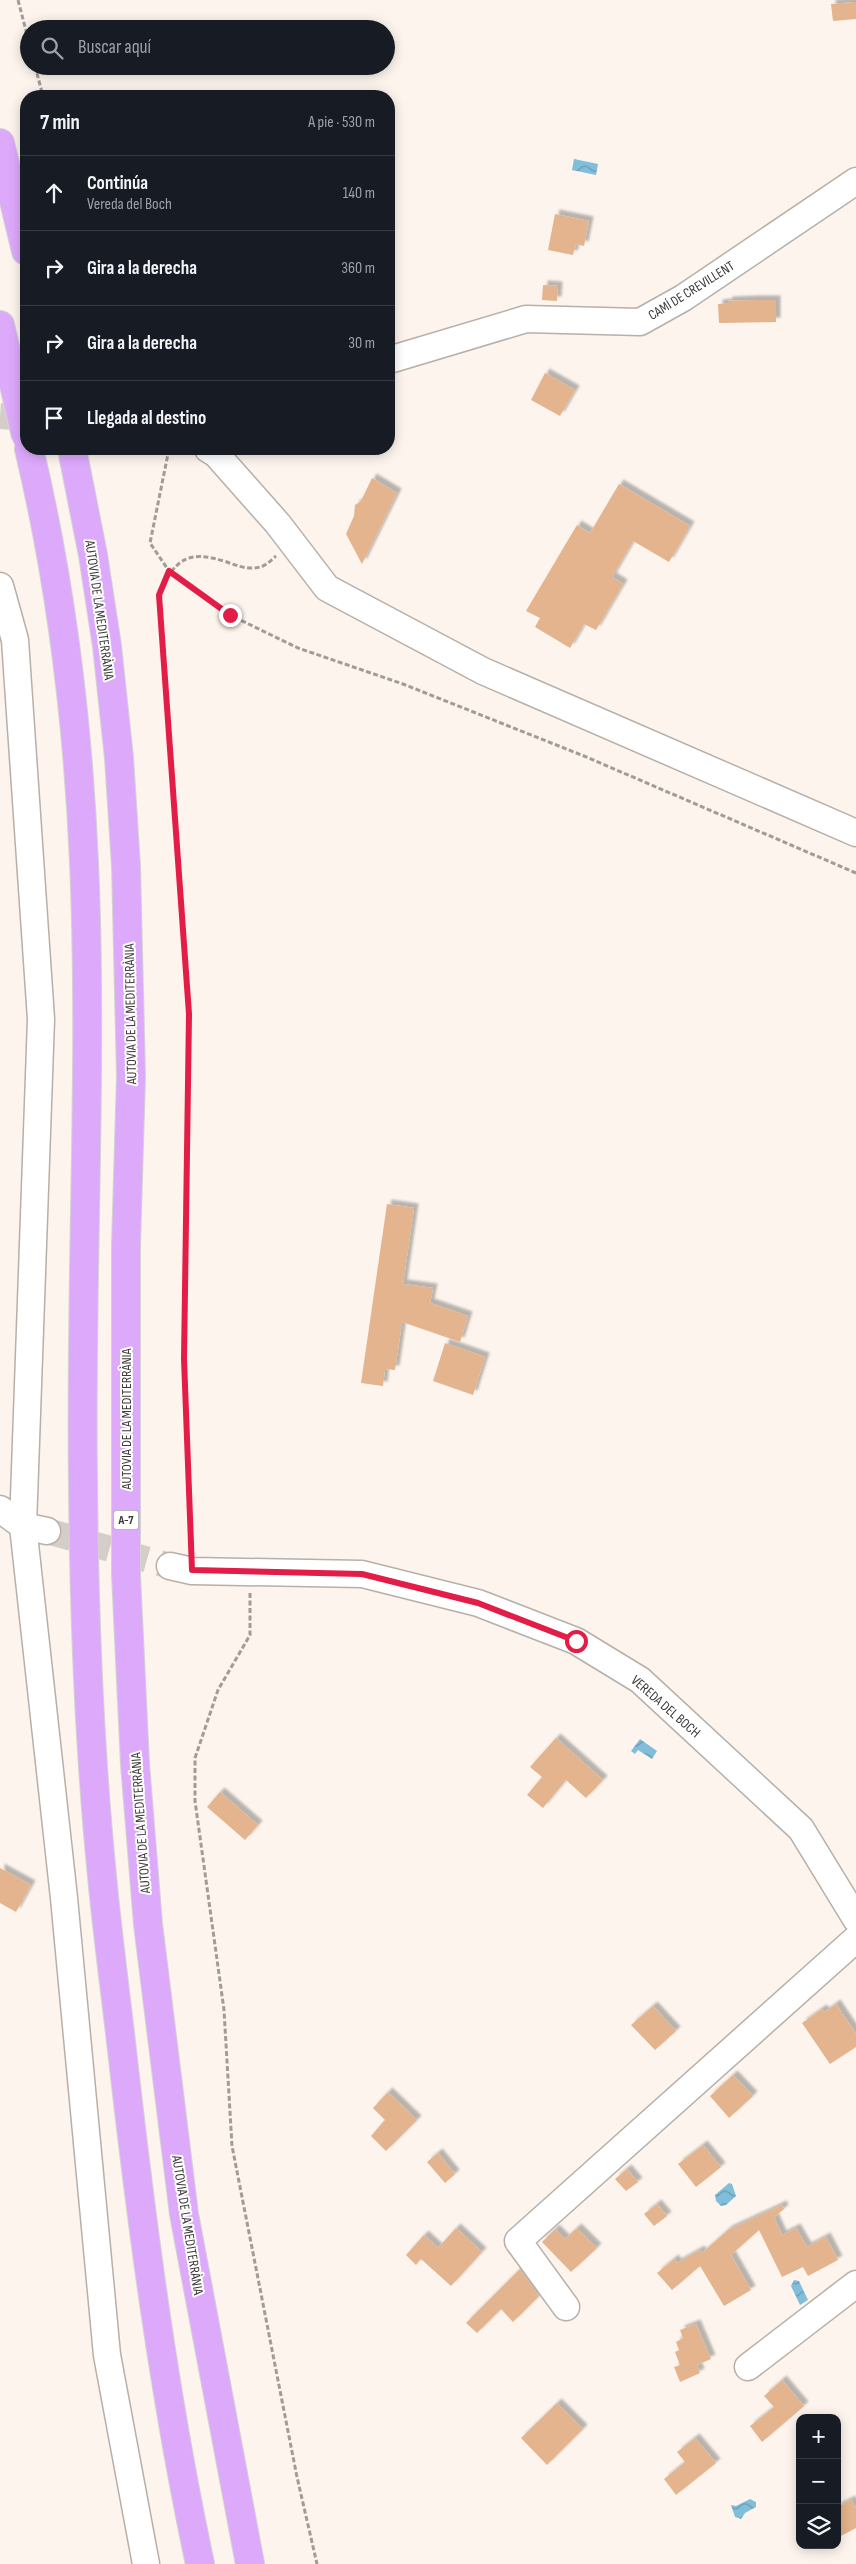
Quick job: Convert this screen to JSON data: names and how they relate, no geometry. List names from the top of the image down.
{
  "streets": {
    "highway": ["AUTOVIA DE LA MEDITERRÀNIA", "A-7"],
    "street": ["CAMÍ DE CREVILLENT", "VEREDA DEL BOCH"]
  },
  "page": {
    "search": "Buscar aquí",
    "heading": ["7 min", "A pie · 530 m"],
    "list": [
      ["Continúa", "Vereda del Boch", "140 m"],
      ["Gira a la derecha", "360 m"],
      ["Gira a la derecha", "30 m"],
      "Llegada al destino"
    ],
    "map_buttons": ["+", "−"]
  }
}
